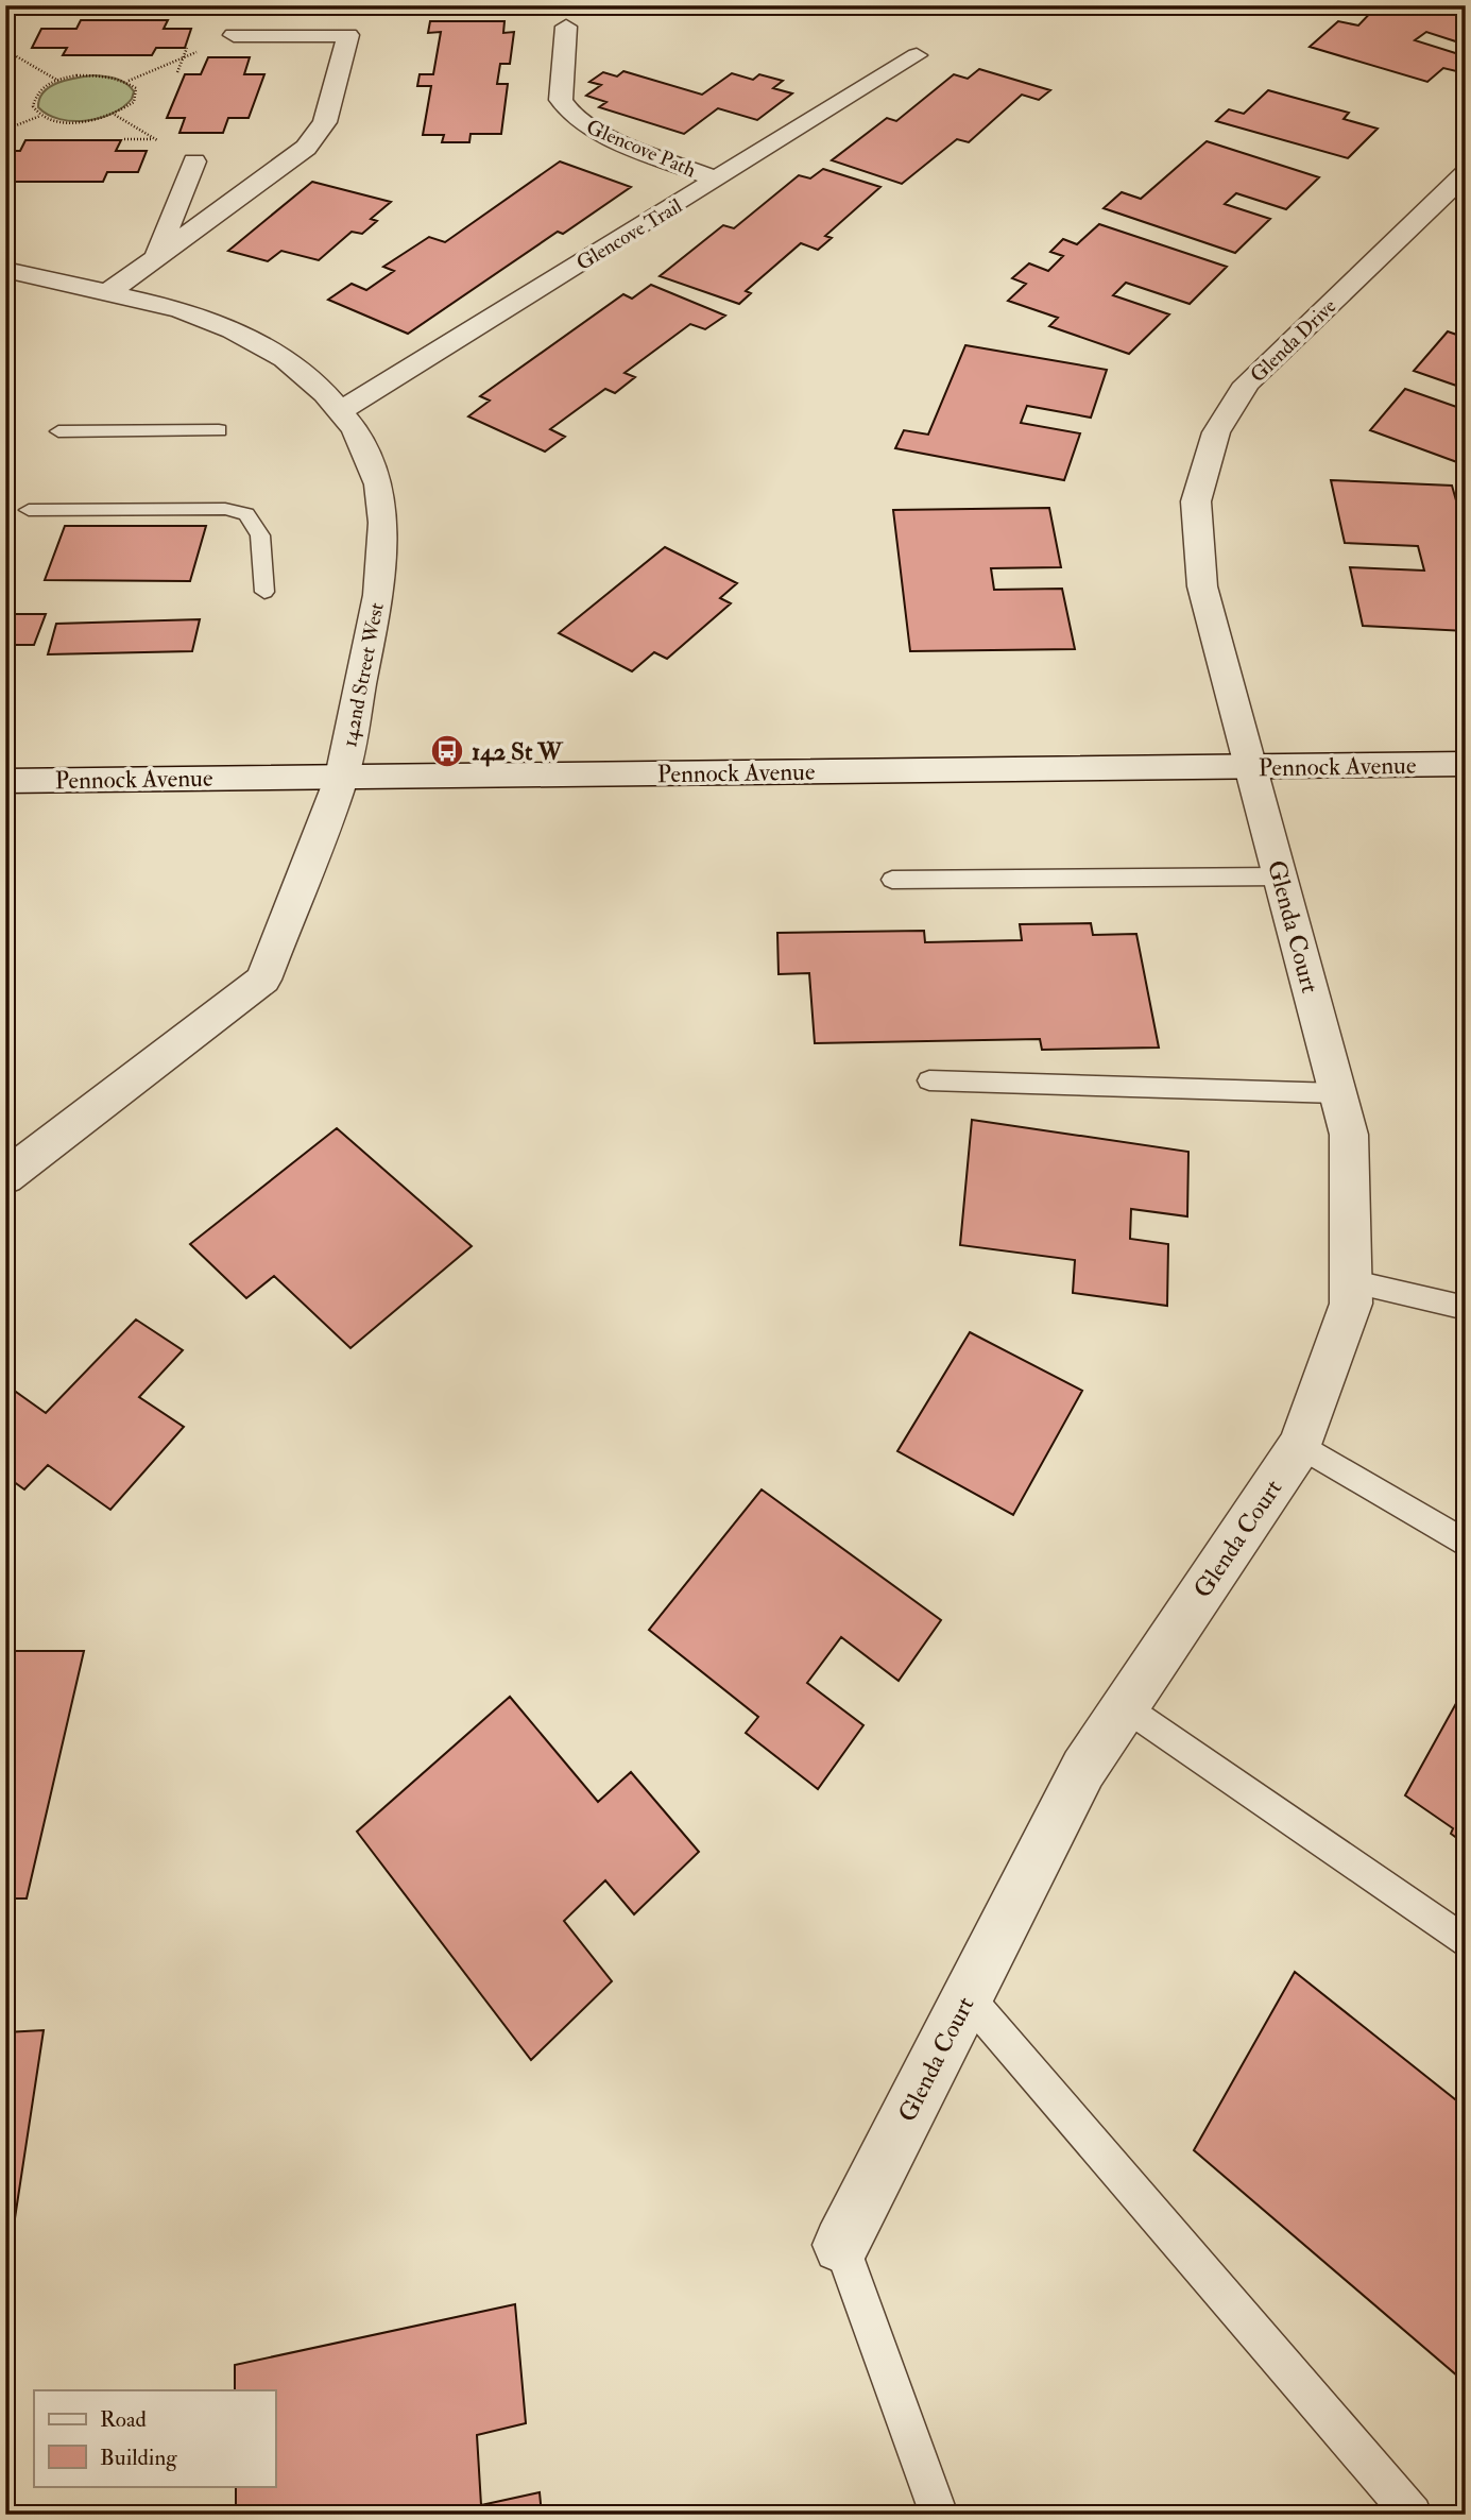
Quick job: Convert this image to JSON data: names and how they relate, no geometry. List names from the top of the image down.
{
  "streets": {
    "street": [
      "Glencove Path",
      "Glencove Trail",
      "Glenda Drive",
      "142nd Street West",
      "Pennock Avenue",
      "Glenda Court"
    ]
  },
  "crossings": [
    ["Glencove Path", "Glencove Trail"],
    ["Glencove Trail", "142nd Street West"],
    ["Glenda Drive", "Pennock Avenue"],
    ["Glenda Drive", "Glenda Court"],
    ["142nd Street West", "Pennock Avenue"],
    ["Pennock Avenue", "Glenda Court"]
  ],
  "places": {
    "bus stop": ["142 St W"]
  },
  "legend": ["Road", "Building"]
}
